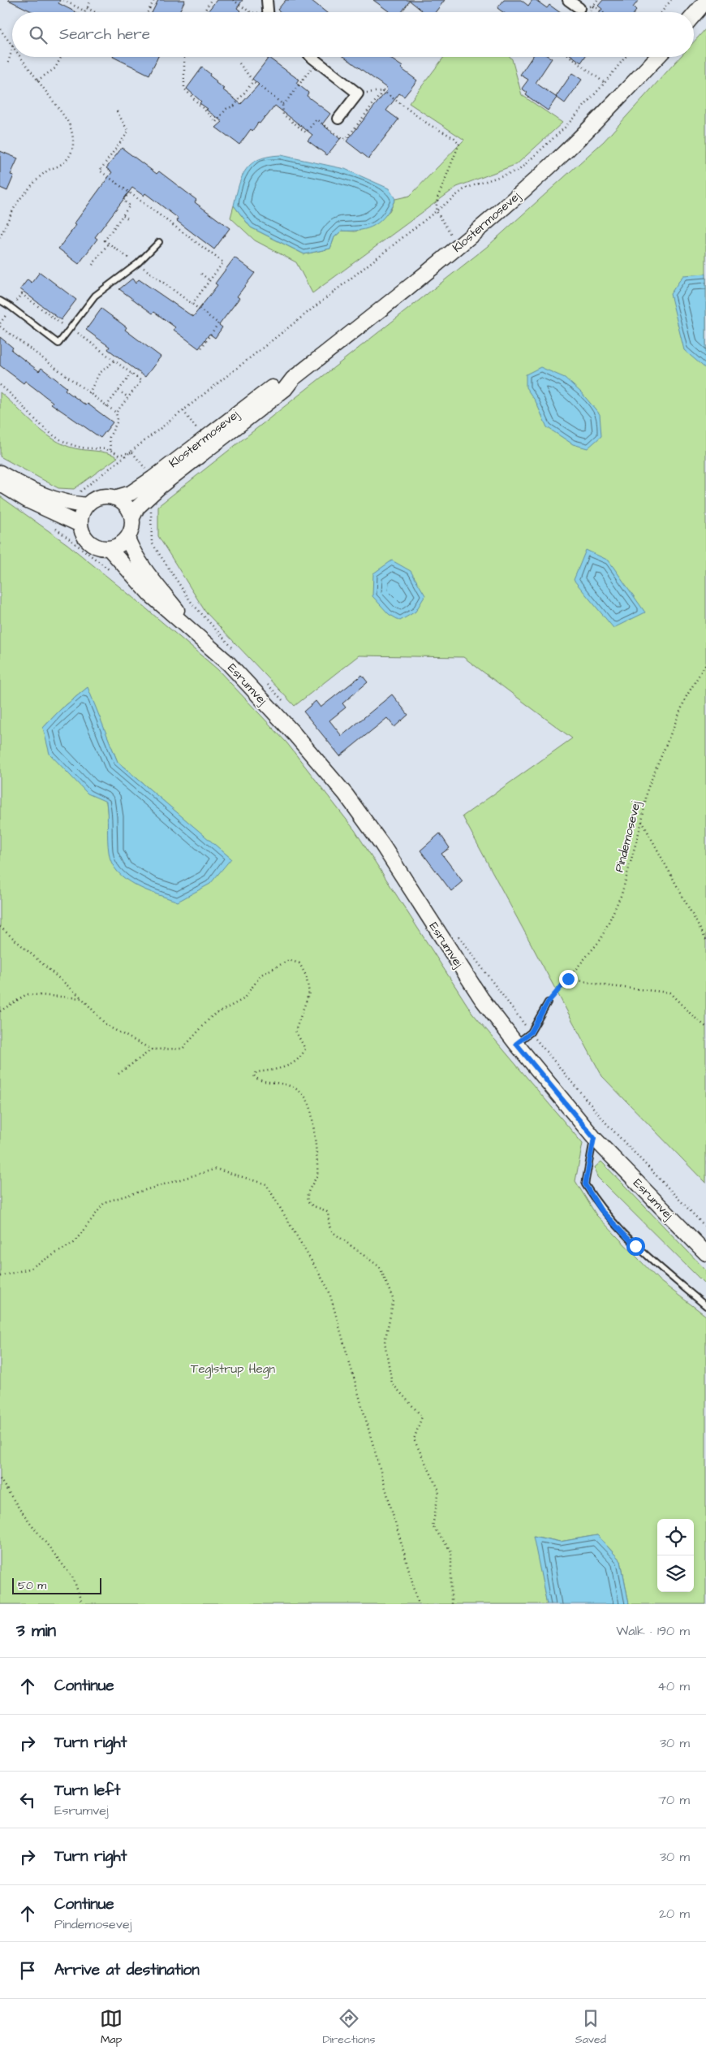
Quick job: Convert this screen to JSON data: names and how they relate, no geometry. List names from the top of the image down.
{
  "streets": {
    "main road": ["Klostermosevej", "Esrumvej"],
    "path": ["Pindemosevej"]
  },
  "crossings": [
    ["Klostermosevej", "Esrumvej"]
  ],
  "parks": ["Teglstrup Hegn"],
  "scale_bar": "50 m",
  "page": {
    "search": "Search here",
    "scale": "50 m",
    "heading": ["3 min", "Walk · 190 m"],
    "list": [
      ["Continue", "40 m"],
      ["Turn right", "30 m"],
      ["Turn left", "Esrumvej", "70 m"],
      ["Turn right", "30 m"],
      ["Continue", "Pindemosevej", "20 m"],
      "Arrive at destination"
    ],
    "nav": ["Map", "Directions", "Saved"]
  }
}
